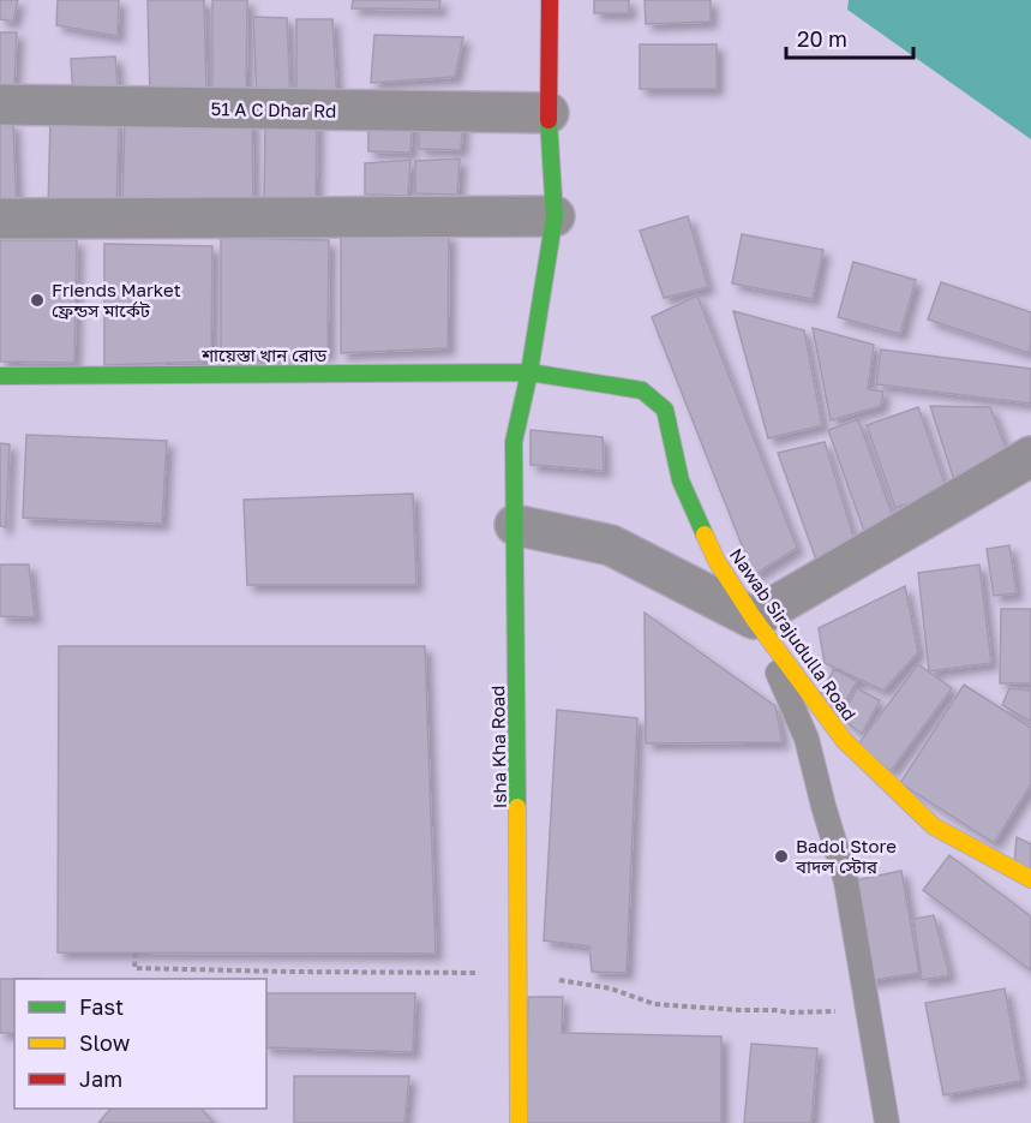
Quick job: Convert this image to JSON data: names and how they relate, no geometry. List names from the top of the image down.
{
  "streets": {
    "street": [
      "51 A C Dhar Rd",
      "শায়েস্তা খান রোড",
      "Nawab Sirajudulla Road",
      "Isha Kha Road"
    ]
  },
  "crossings": [
    ["শায়েস্তা খান রোড", "Nawab Sirajudulla Road"],
    ["শায়েস্তা খান রোড", "Isha Kha Road"],
    ["Nawab Sirajudulla Road", "Isha Kha Road"]
  ],
  "places": ["Friends Market ফ্রেন্ডস মার্কেট", "Badol Store বাদল স্টোর"],
  "legend": ["Fast", "Slow", "Jam"],
  "scale_bar": "20 m"
}
